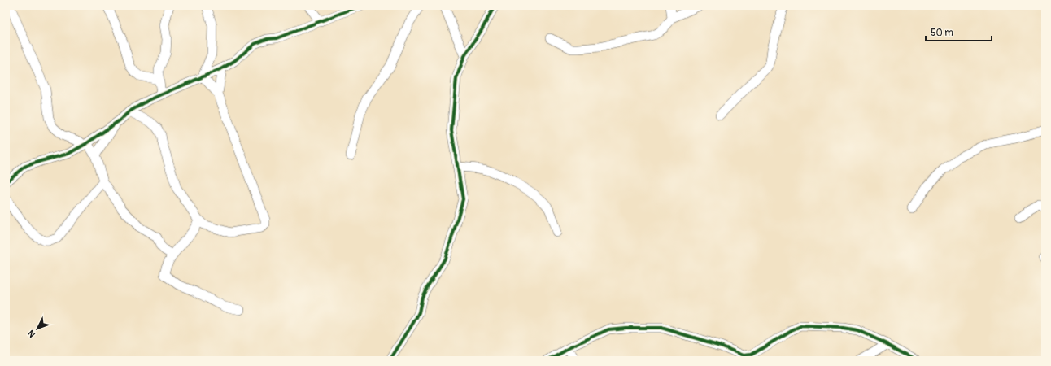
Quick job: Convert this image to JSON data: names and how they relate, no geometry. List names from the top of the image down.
{
  "scale_bar": "50 m",
  "north": "bottom left"
}
